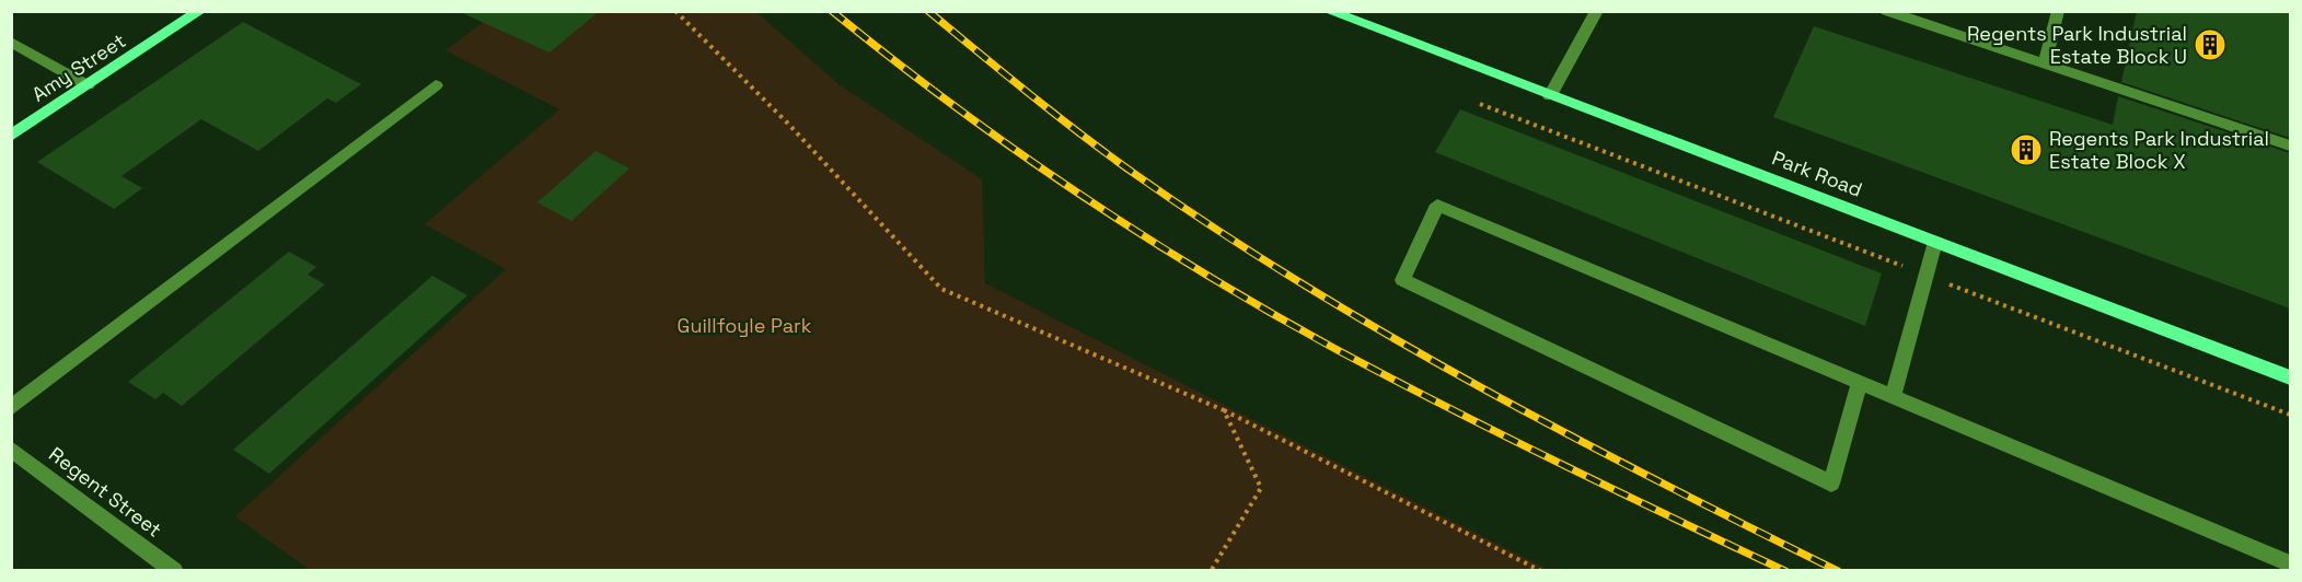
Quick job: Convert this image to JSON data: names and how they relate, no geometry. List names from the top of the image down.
{
  "streets": {
    "main road": ["Amy Street", "Park Road"],
    "street": ["Regent Street"]
  },
  "parks": ["Guillfoyle Park"],
  "places": {
    "building": ["Regents Park Industrial Estate Block U", "Regents Park Industrial Estate Block X"]
  }
}
